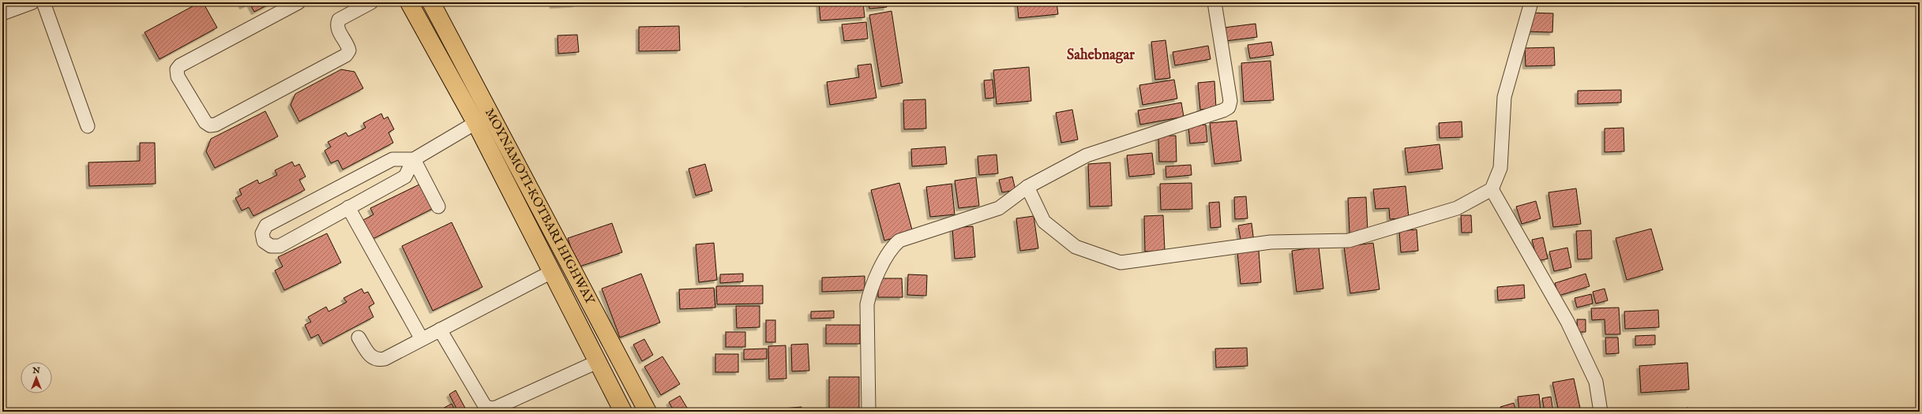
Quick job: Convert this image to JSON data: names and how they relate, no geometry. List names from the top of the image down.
{
  "streets": {
    "main road": ["MOYNAMOTI–KOTBARI HIGHWAY"]
  },
  "districts": ["Sahebnagar"],
  "north": "top"
}
